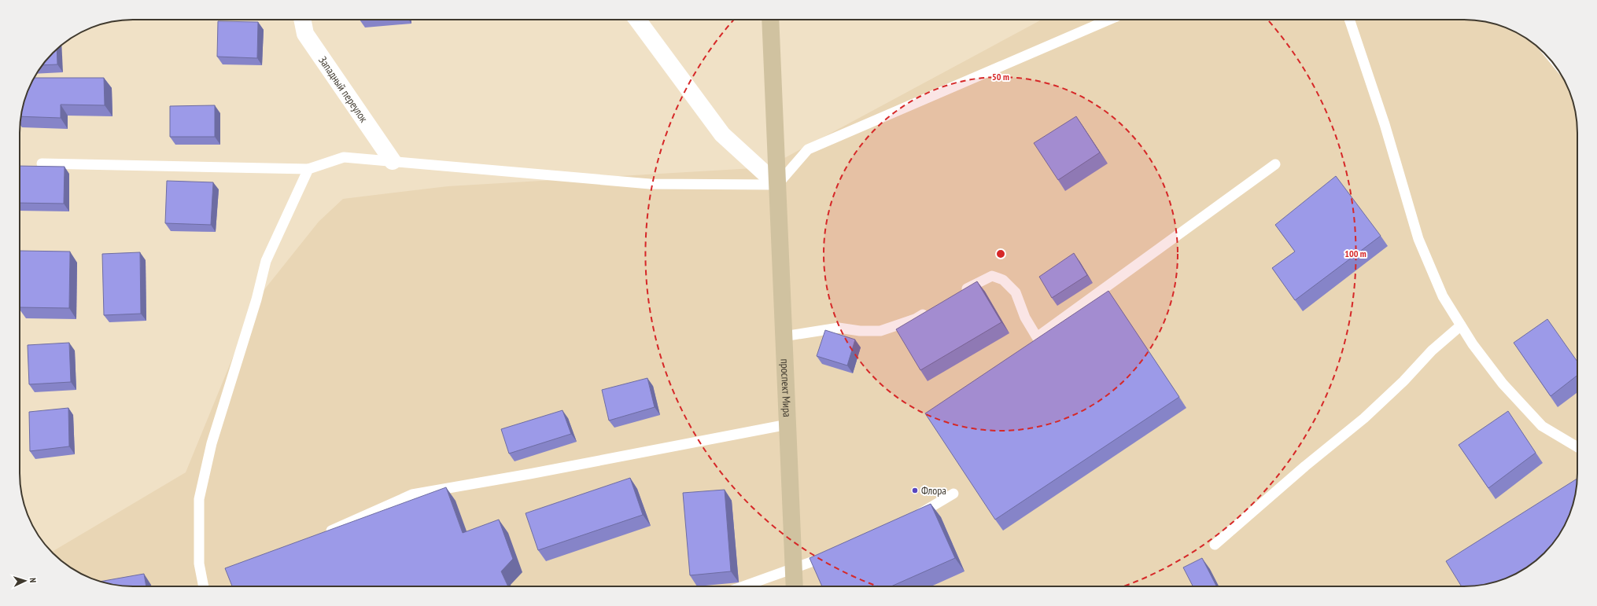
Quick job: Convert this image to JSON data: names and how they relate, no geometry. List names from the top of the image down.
{
  "streets": {
    "street": ["Западный переулок", "проспект Мира"]
  },
  "places": ["Флора"],
  "north": "right",
  "rings": ["50 m", "100 m"]
}
